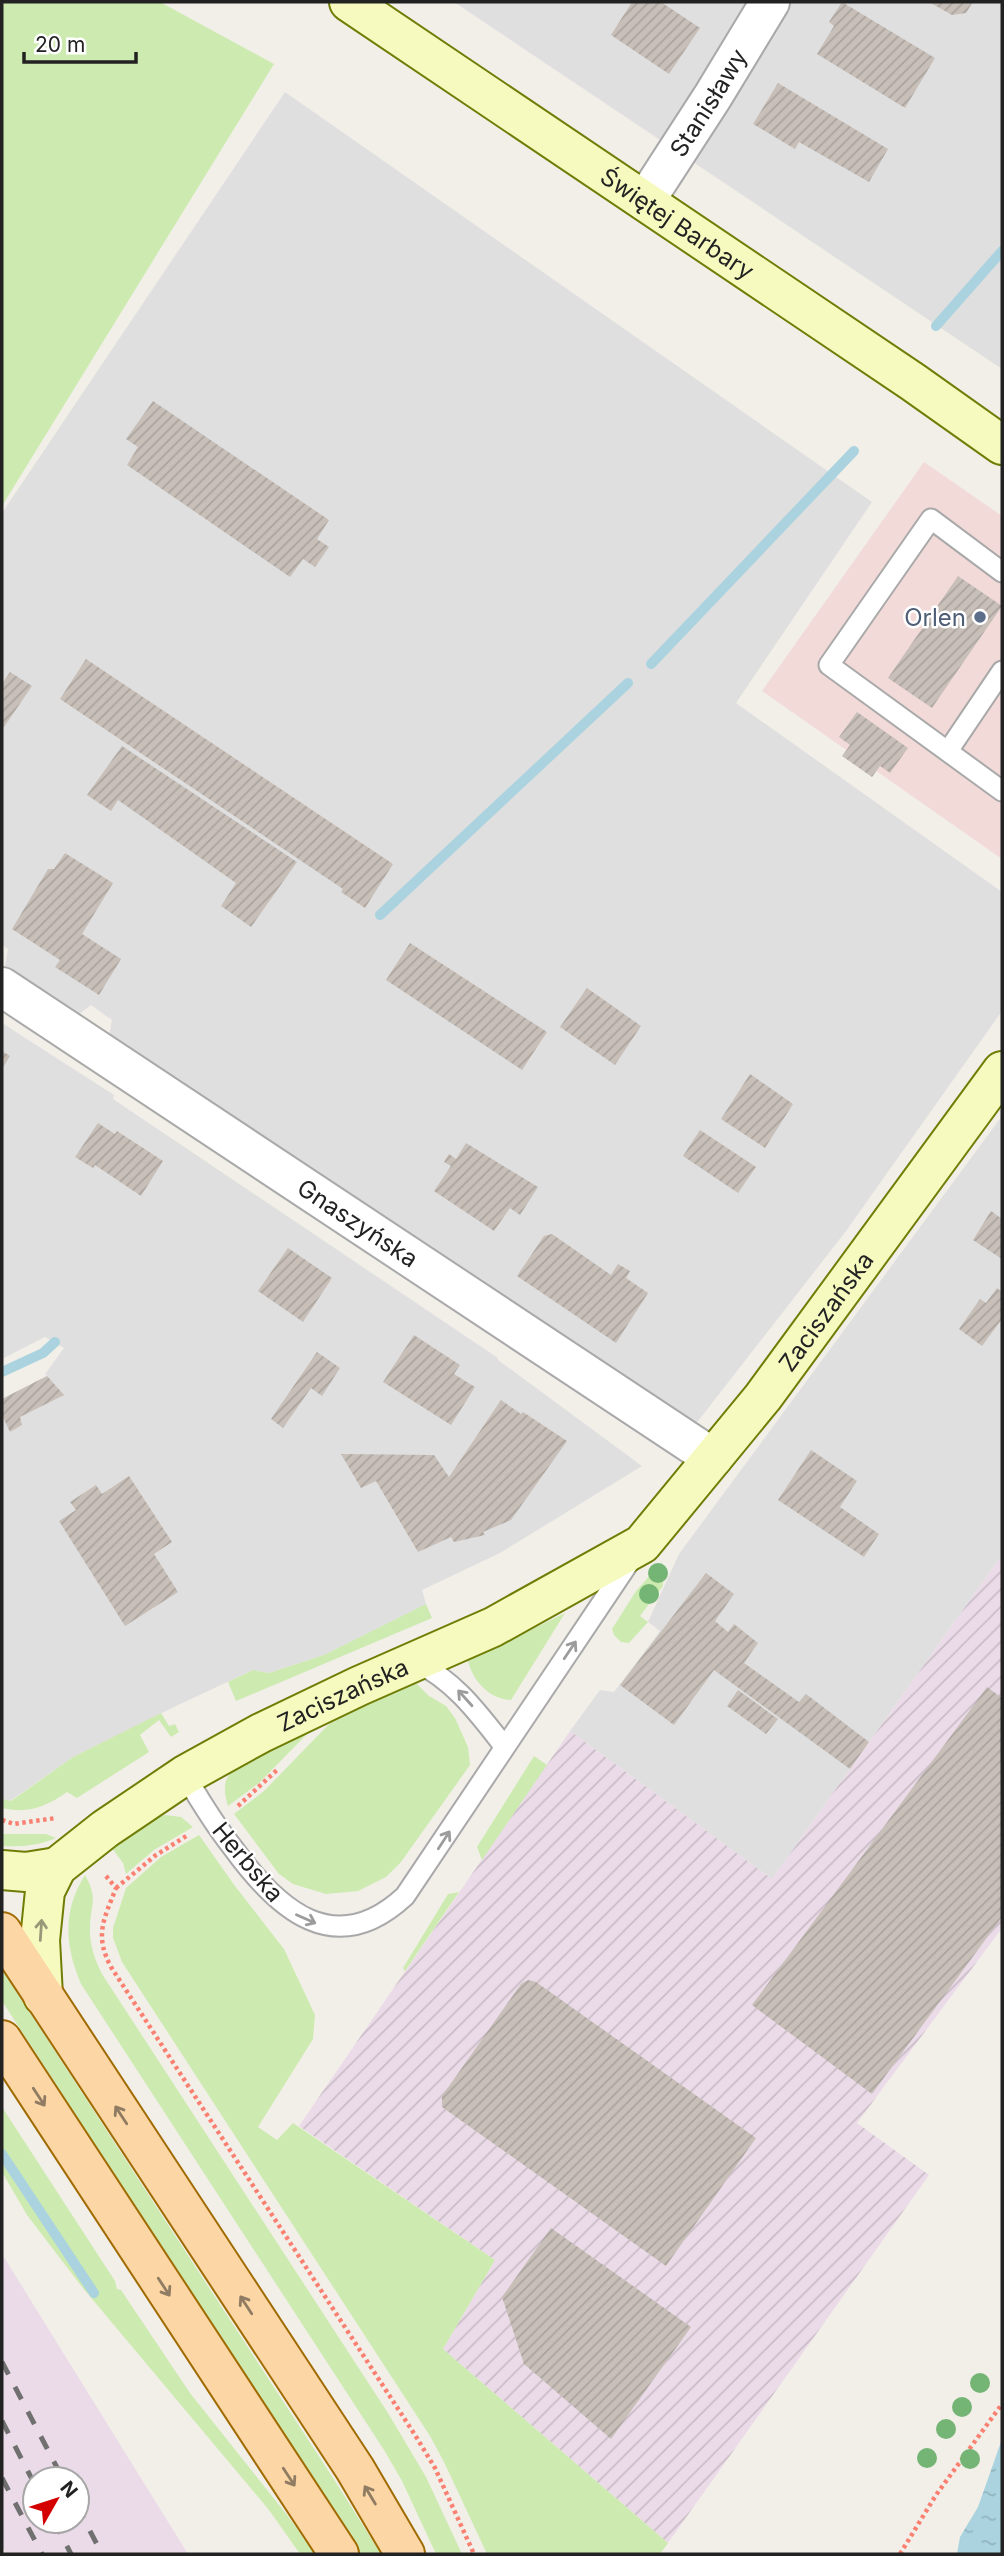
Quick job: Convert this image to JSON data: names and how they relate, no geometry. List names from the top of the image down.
{
  "streets": {
    "street": [
      "Stanisławy",
      "Świętej Barbary",
      "Gnaszyńska",
      "Zaciszańska"
    ],
    "lane": ["Herbska"]
  },
  "crossings": [
    ["Stanisławy", "Świętej Barbary"],
    ["Gnaszyńska", "Zaciszańska"],
    ["Zaciszańska", "Herbska"]
  ],
  "one_way": ["Herbska"],
  "places": ["Orlen"],
  "scale_bar": "20 m",
  "north": "top right"
}
